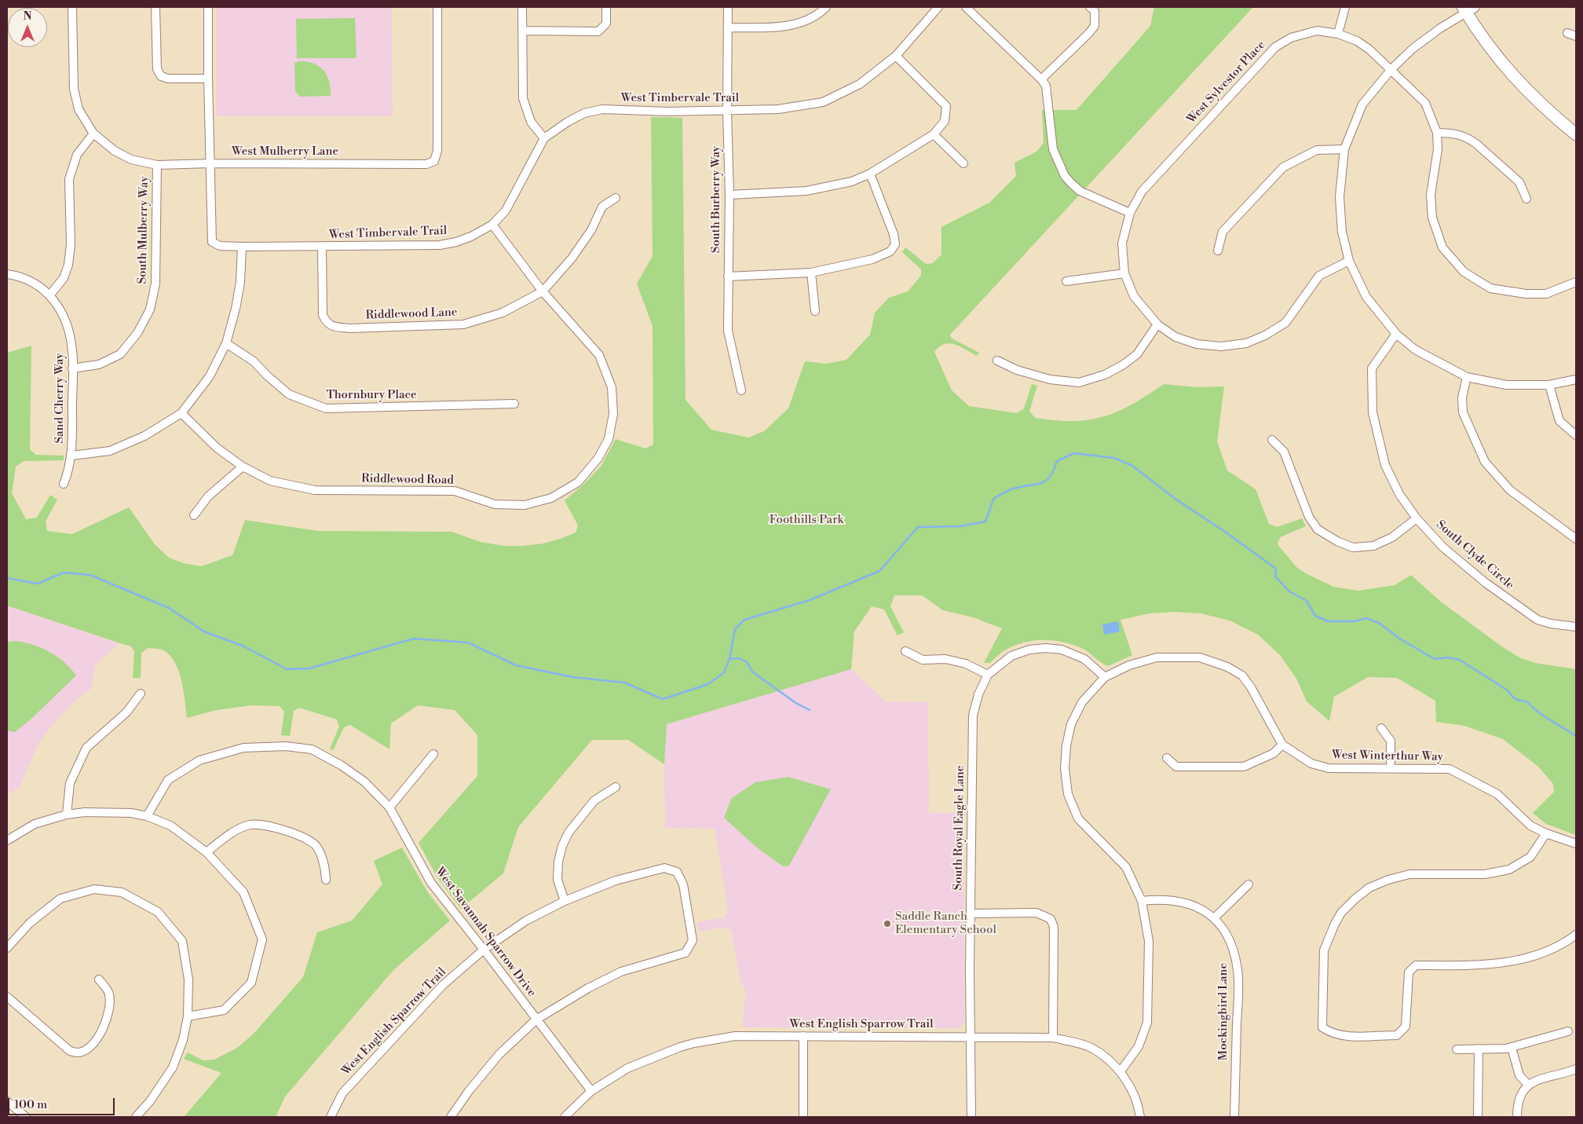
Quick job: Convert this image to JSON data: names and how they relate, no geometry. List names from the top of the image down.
{
  "streets": {
    "street": [
      "West Sylvestor Place",
      "West Timbervale Trail",
      "West Mulberry Lane",
      "South Burberry Way",
      "South Mulberry Way",
      "Riddlewood Lane",
      "Thornbury Place",
      "Sand Cherry Way",
      "Riddlewood Road",
      "South Clyde Circle",
      "West Winterthur Way",
      "South Royal Eagle Lane",
      "West Savannah Sparrow Drive",
      "Mockingbird Lane",
      "West English Sparrow Trail"
    ]
  },
  "crossings": [
    ["West Timbervale Trail", "West Mulberry Lane"],
    ["West Timbervale Trail", "South Burberry Way"],
    ["West Timbervale Trail", "Riddlewood Lane"],
    ["West Timbervale Trail", "Riddlewood Road"],
    ["West Mulberry Lane", "South Mulberry Way"],
    ["South Mulberry Way", "Sand Cherry Way"],
    ["Riddlewood Lane", "Riddlewood Road"],
    ["West Winterthur Way", "South Royal Eagle Lane"],
    ["West Winterthur Way", "Mockingbird Lane"],
    ["West Winterthur Way", "West English Sparrow Trail"],
    ["South Royal Eagle Lane", "West English Sparrow Trail"],
    ["West Savannah Sparrow Drive", "West English Sparrow Trail"]
  ],
  "parks": ["Foothills Park"],
  "places": ["Saddle Ranch Elementary School"],
  "scale_bar": "100 m",
  "north": "top"
}
